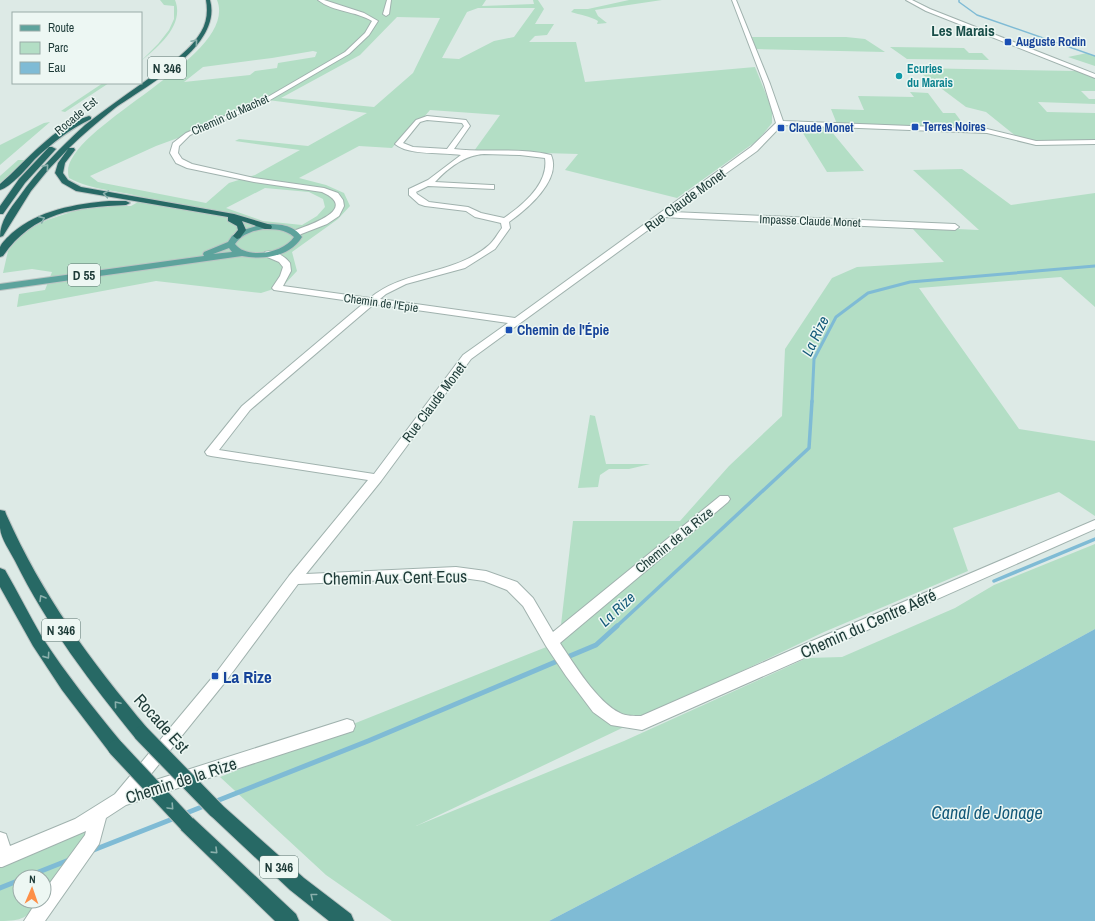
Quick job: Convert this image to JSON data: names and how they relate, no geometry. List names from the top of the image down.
{
  "streets": {
    "highway": ["N 346", "Rocade Est"],
    "main road": ["D 55"],
    "street": [
      "Chemin du Machet",
      "Rue Claude Monet",
      "Impasse Claude Monet",
      "Chemin de l'Epie",
      "Chemin de la Rize",
      "Chemin Aux Cent Ecus",
      "Chemin du Centre Aéré"
    ]
  },
  "crossings": [
    ["Rue Claude Monet", "Impasse Claude Monet"],
    ["Rue Claude Monet", "Chemin de l'Epie"],
    ["Rue Claude Monet", "Chemin de la Rize"],
    ["Rue Claude Monet", "Chemin Aux Cent Ecus"],
    ["Chemin de la Rize", "Chemin Aux Cent Ecus"],
    ["Chemin Aux Cent Ecus", "Chemin du Centre Aéré"]
  ],
  "districts": ["Les Marais"],
  "water": ["La Rize", "Canal de Jonage"],
  "places": {
    "transit": [
      "Auguste Rodin",
      "Terres Noires",
      "Claude Monet",
      "Chemin de l'Épie",
      "La Rize"
    ],
    "other": ["Ecuries du Marais"]
  },
  "legend": ["Route", "Parc", "Eau"],
  "north": "top"
}
